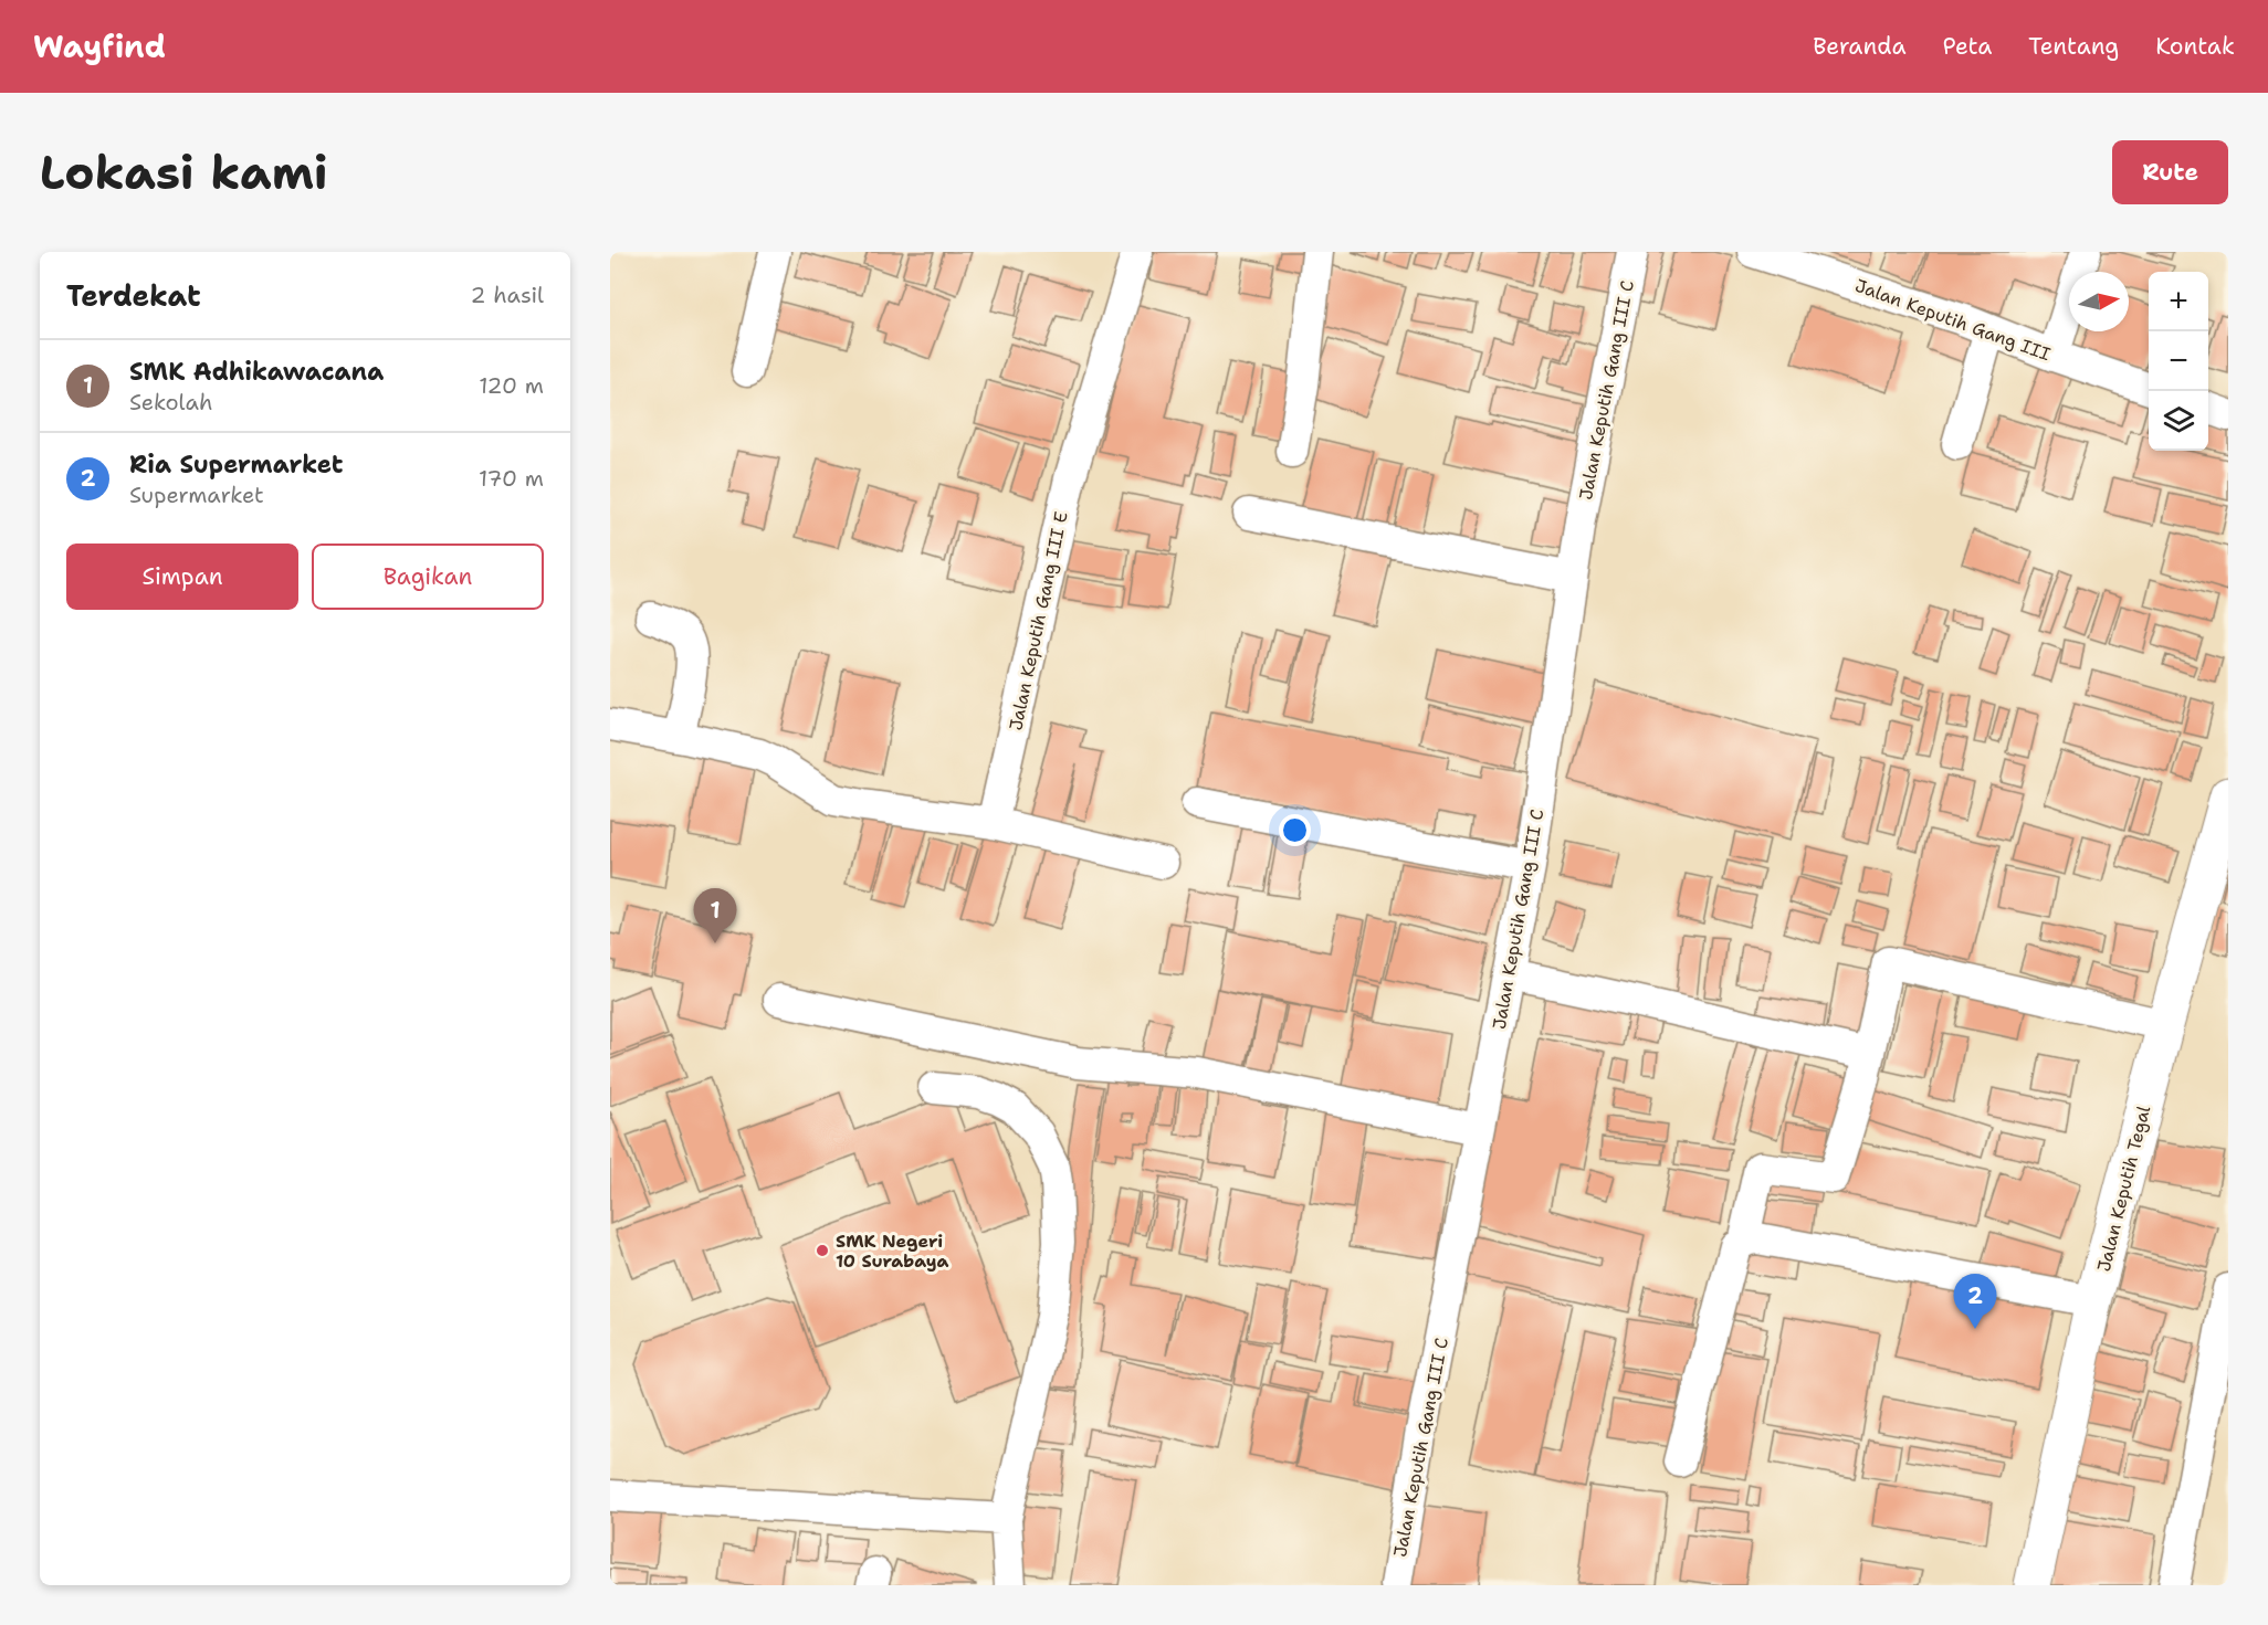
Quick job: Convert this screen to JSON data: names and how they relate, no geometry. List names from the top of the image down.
{
  "streets": {
    "main road": ["Jalan Keputih Tegal"],
    "street": ["Jalan Keputih Gang III", "Jalan Keputih Gang III C", "Jalan Keputih Gang III E"]
  },
  "places": ["SMK Negeri 10 Surabaya"],
  "north": "right",
  "page": {
    "header": "Wayfind",
    "nav": [
      "Beranda",
      "Peta",
      "Tentang",
      "Kontak"
    ],
    "buttons": [
      "Rute",
      ["Simpan", "Bagikan"]
    ],
    "title": "Lokasi kami",
    "heading": ["Terdekat", "2 hasil"],
    "map_buttons": ["+", "−"],
    "list": [
      {
        "mark": "1",
        "name": "SMK Adhikawacana",
        "note": "Sekolah",
        "value": "120 m"
      },
      {
        "mark": "2",
        "name": "Ria Supermarket",
        "note": "Supermarket",
        "value": "170 m"
      }
    ],
    "pins": ["1", "2"]
  }
}
